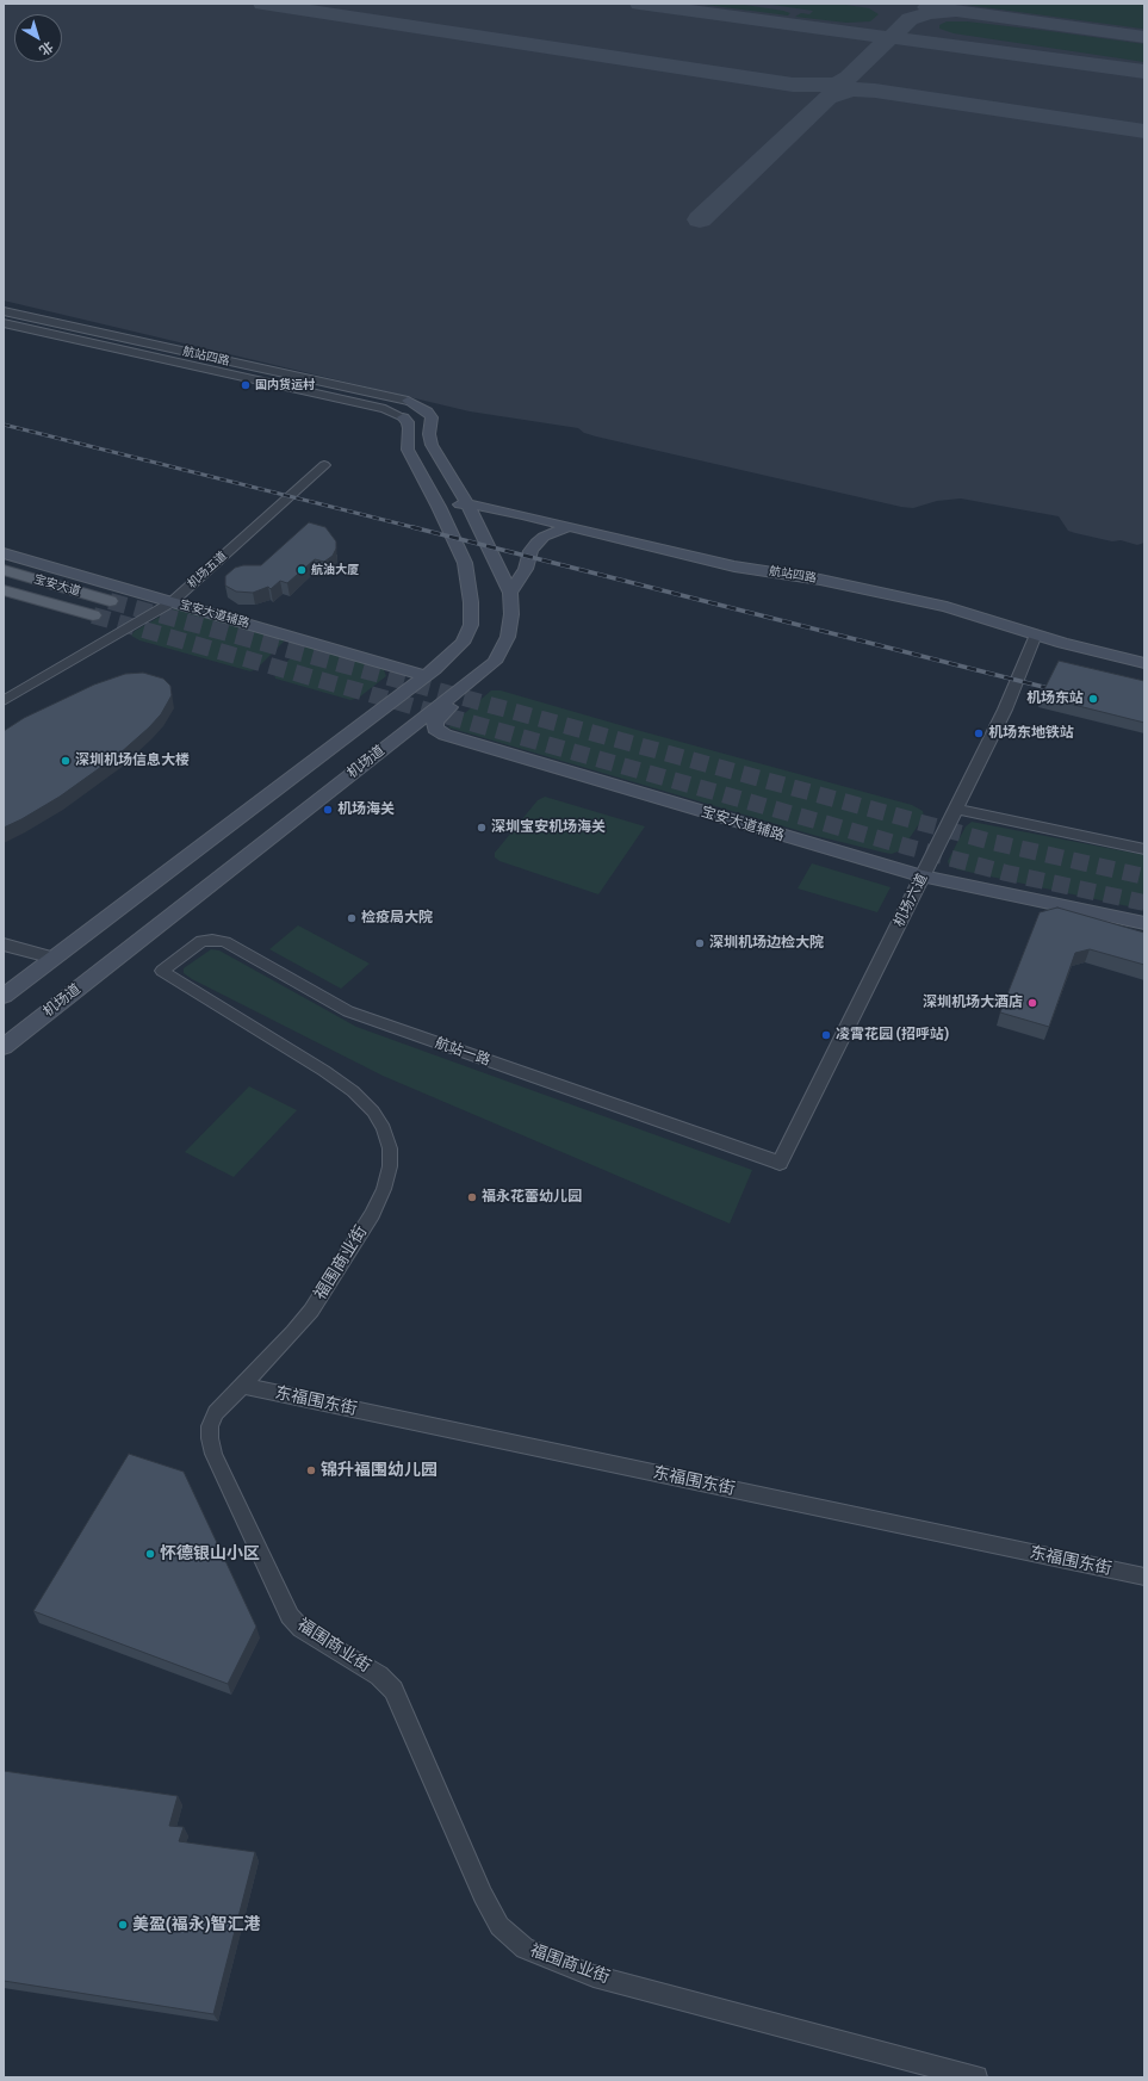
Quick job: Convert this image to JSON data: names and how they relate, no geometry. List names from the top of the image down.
{
  "streets": {
    "main road": [
      "航站四路",
      "宝安大道",
      "宝安大道辅路",
      "机场道"
    ],
    "street": [
      "机场五道",
      "机场六道",
      "航站一路",
      "福围商业街",
      "东福围东街"
    ]
  },
  "crossings": [
    ["航站四路", "机场道"],
    ["航站四路", "机场六道"],
    ["机场五道", "宝安大道辅路"],
    ["宝安大道辅路", "机场道"],
    ["宝安大道辅路", "机场六道"],
    ["机场六道", "航站一路"],
    ["航站一路", "福围商业街"],
    ["福围商业街", "东福围东街"]
  ],
  "places": [
    "国内货运村",
    "航油大厦",
    "机场东站",
    "机场东地铁站",
    "深圳机场信息大楼",
    "机场海关",
    "深圳宝安机场海关",
    "检疫局大院",
    "深圳机场边检大院",
    "深圳机场大酒店",
    "凌霄花园 (招呼站)",
    "福永花蕾幼儿园",
    "锦升福围幼儿园",
    "怀德银山小区",
    "美盈(福永)智汇港"
  ],
  "north": "bottom right"
}
